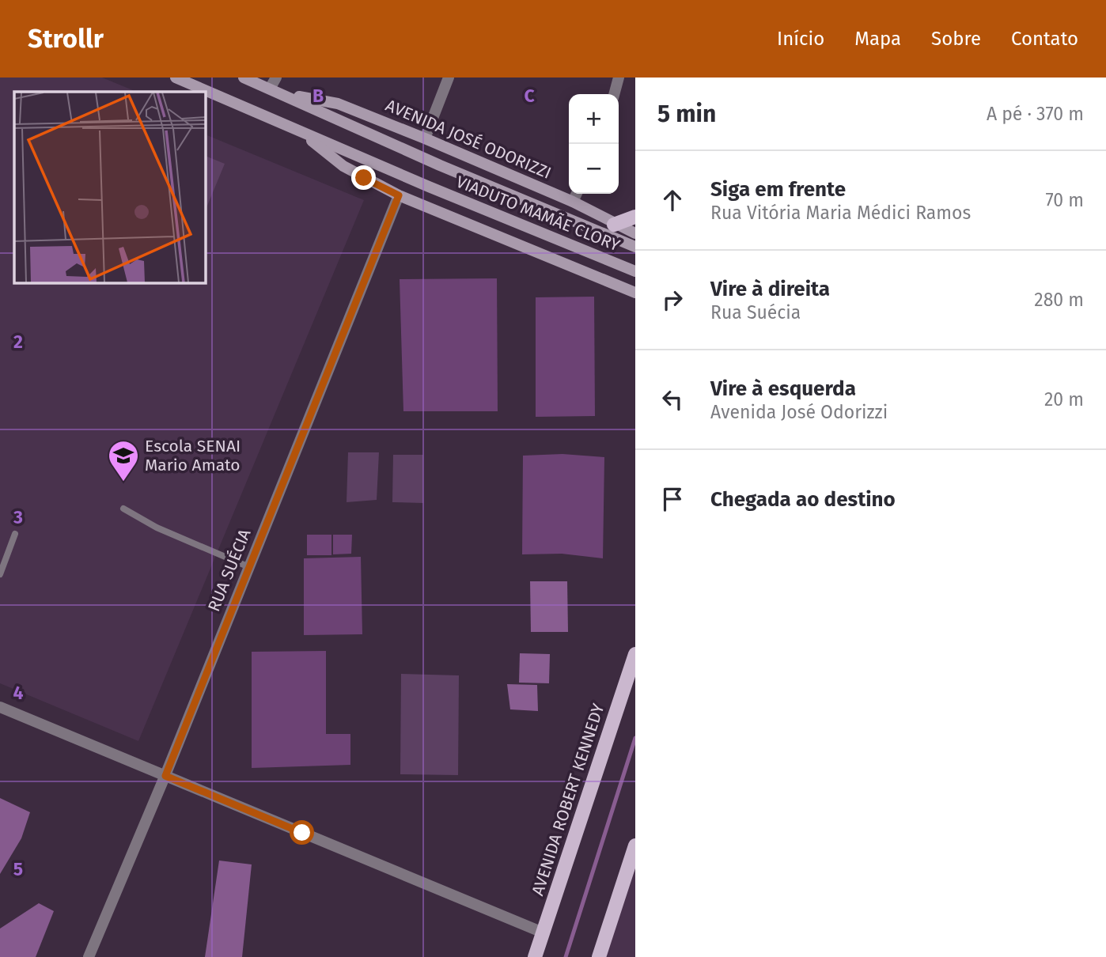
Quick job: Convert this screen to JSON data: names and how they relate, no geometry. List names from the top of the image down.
{
  "streets": {
    "main road": ["AVENIDA JOSÉ ODORIZZI", "VIADUTO MAMÃE CLORY", "AVENIDA ROBERT KENNEDY"],
    "street": ["RUA SUÉCIA"]
  },
  "crossings": [
    ["AVENIDA JOSÉ ODORIZZI", "VIADUTO MAMÃE CLORY"]
  ],
  "places": {
    "school or university": ["Escola SENAI Mario Amato"]
  },
  "page": {
    "header": "Strollr",
    "nav": [
      "Início",
      "Mapa",
      "Sobre",
      "Contato"
    ],
    "heading": ["5 min", "A pé · 370 m"],
    "map_buttons": ["+", "−"],
    "list": [
      ["Siga em frente", "Rua Vitória Maria Médici Ramos", "70 m"],
      ["Vire à direita", "Rua Suécia", "280 m"],
      ["Vire à esquerda", "Avenida José Odorizzi", "20 m"],
      "Chegada ao destino"
    ]
  },
  "grid": {
    "columns": ["B", "C"],
    "rows": [
      "2",
      "3",
      "4",
      "5"
    ]
  }
}
